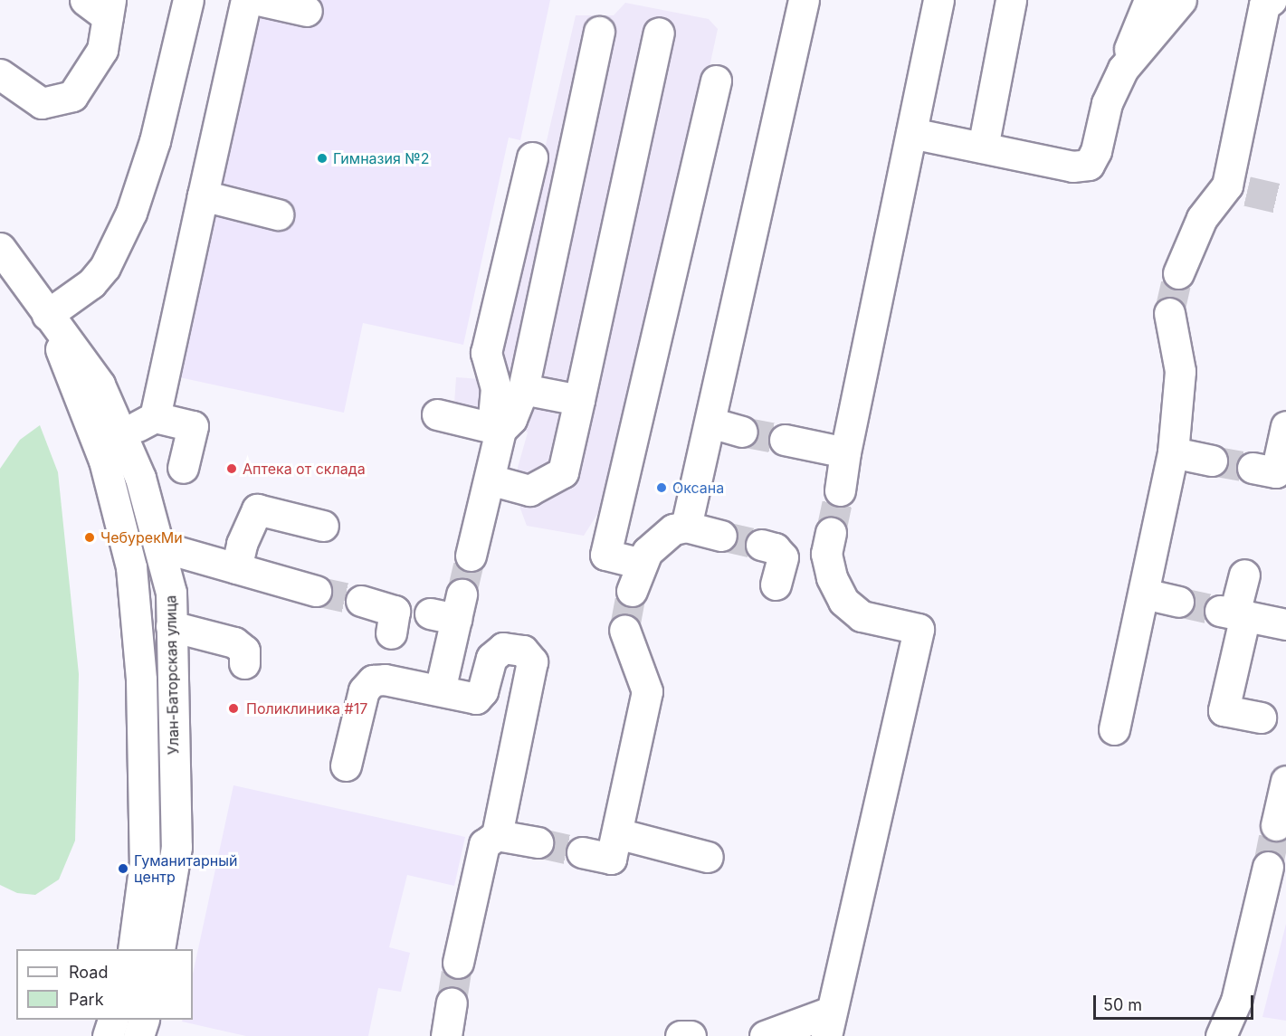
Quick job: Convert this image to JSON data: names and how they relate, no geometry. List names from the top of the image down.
{
  "streets": {
    "street": ["Улан-Баторская улица"]
  },
  "places": [
    "Гимназия №2",
    "Аптека от склада",
    "Оксана",
    "ЧебурекМи",
    "Поликлиника #17",
    "Гуманитарный центр"
  ],
  "legend": ["Road", "Park"],
  "scale_bar": "50 m"
}
